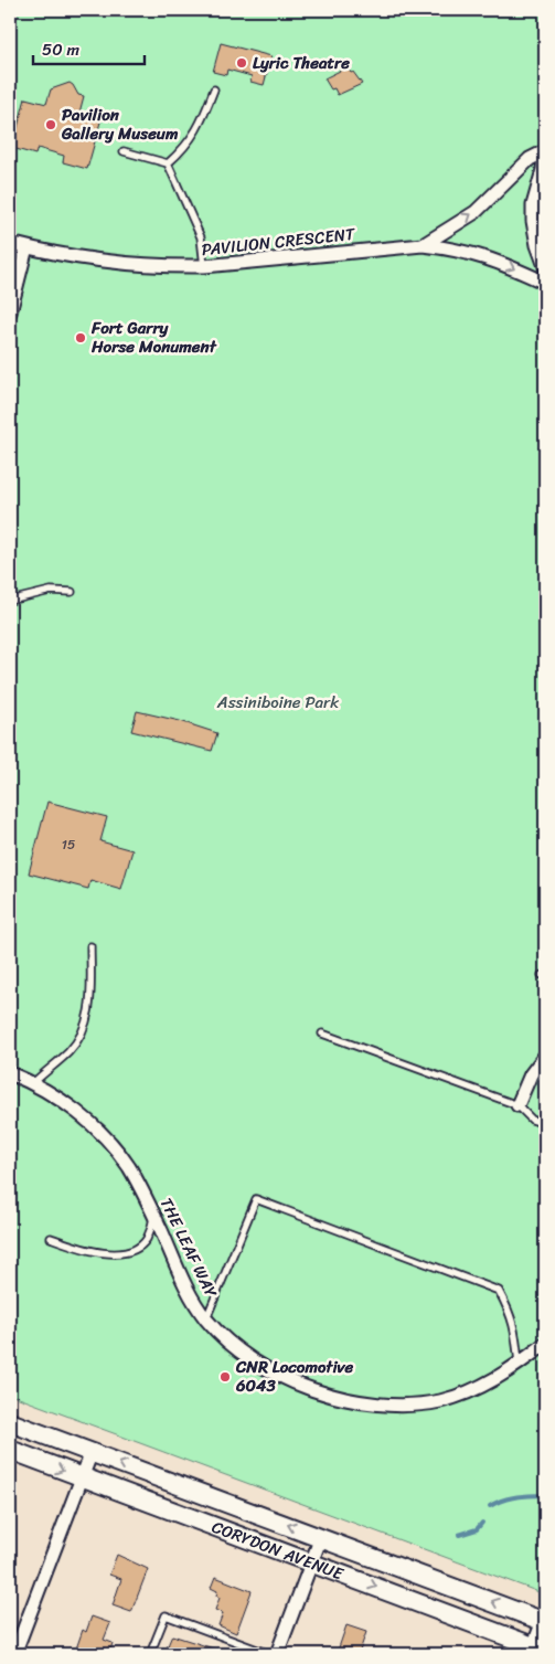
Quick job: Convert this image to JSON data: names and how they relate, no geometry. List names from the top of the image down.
{
  "streets": {
    "main road": ["CORYDON AVENUE"],
    "street": ["PAVILION CRESCENT", "THE LEAF WAY"]
  },
  "parks": ["Assiniboine Park"],
  "places": [
    "Lyric Theatre",
    "Pavilion Gallery Museum",
    "Fort Garry Horse Monument",
    "CNR Locomotive 6043"
  ],
  "house_numbers": ["15"],
  "scale_bar": "50 m"
}
